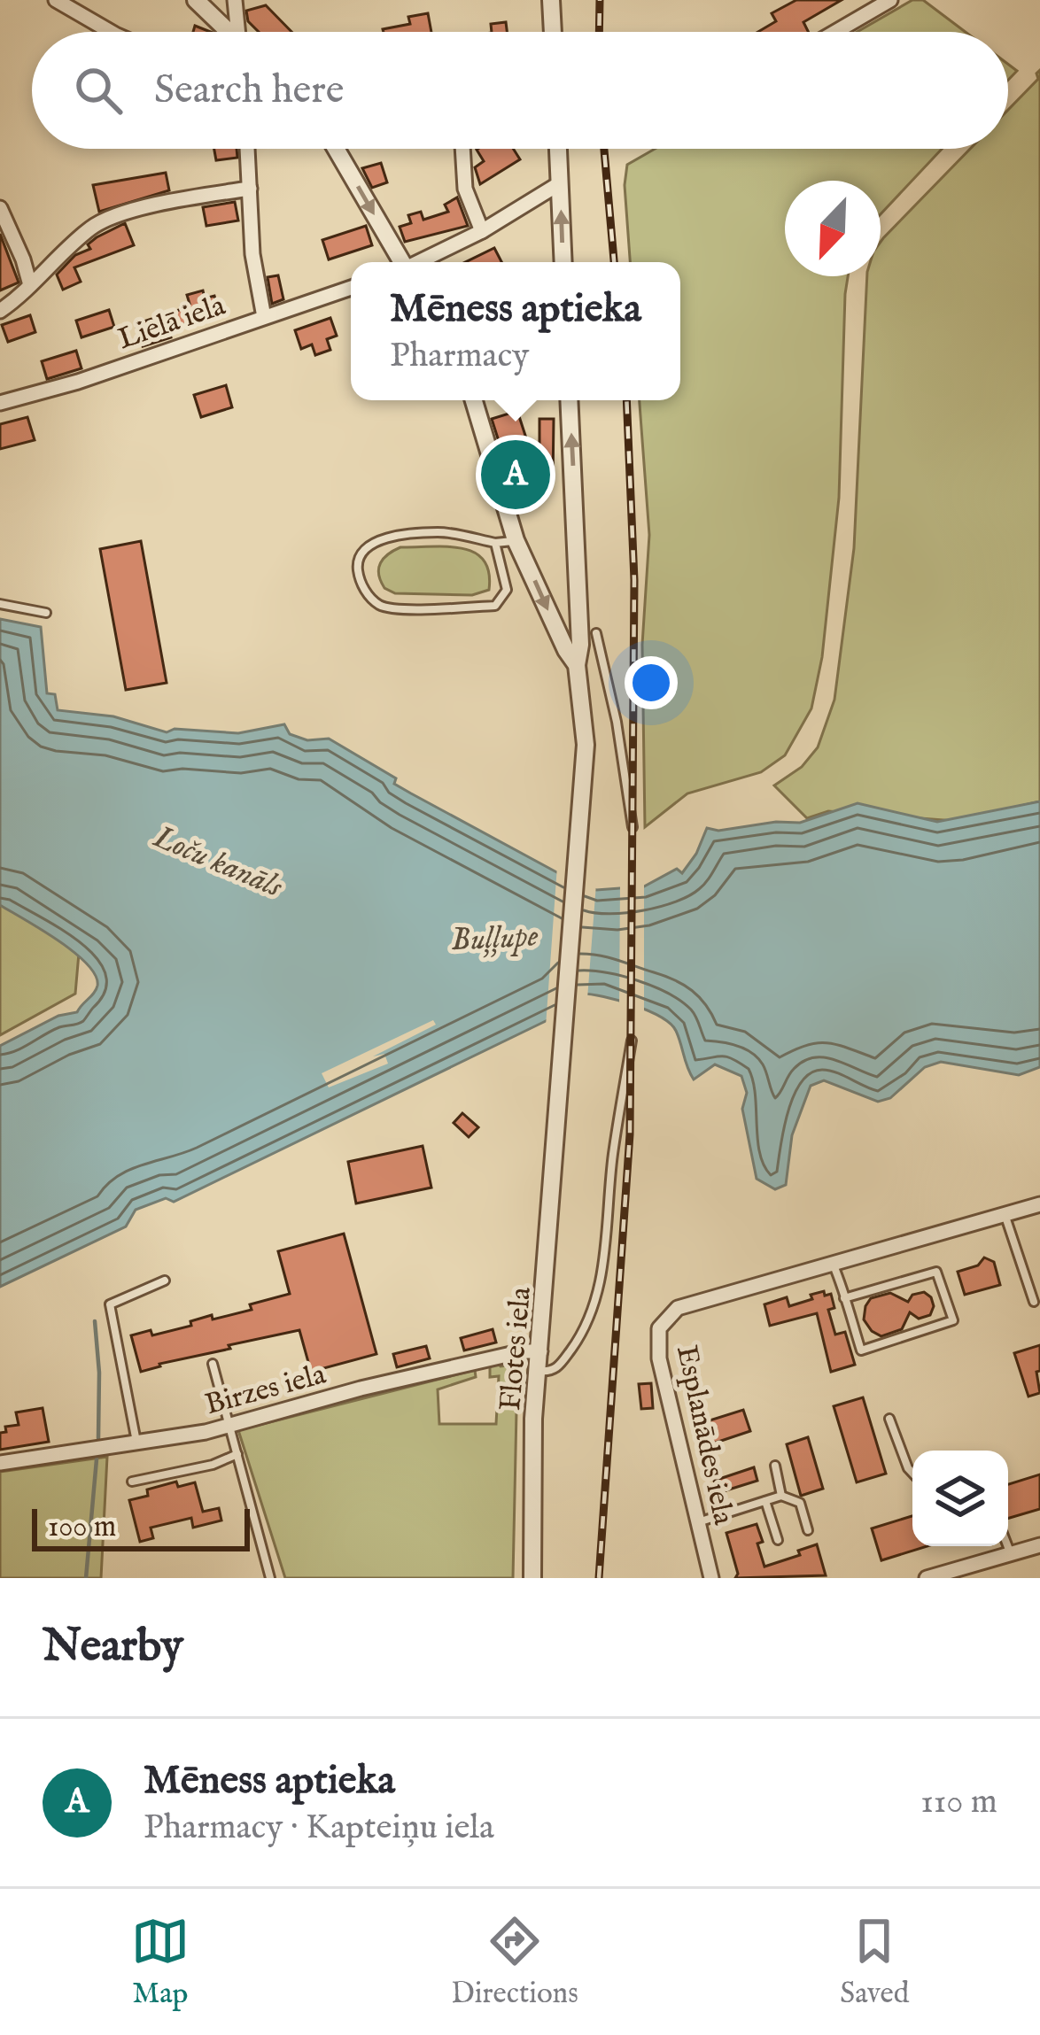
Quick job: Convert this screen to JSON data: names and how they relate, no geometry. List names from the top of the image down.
{
  "streets": {
    "street": [
      "Lielā iela",
      "Flotes iela",
      "Birzes iela",
      "Esplanādes iela"
    ]
  },
  "crossings": [
    ["Flotes iela", "Birzes iela"]
  ],
  "water": ["Loču kanāls", "Buļļupe"],
  "scale_bar": "100 m",
  "north": "bottom left",
  "page": {
    "search": "Search here",
    "popup": ["Mēness aptieka", "Pharmacy"],
    "pins": "A",
    "scale": "100 m",
    "heading": "Nearby",
    "list": [
      {
        "mark": "A",
        "name": "Mēness aptieka",
        "note": "Pharmacy · Kapteiņu iela",
        "value": "110 m"
      }
    ],
    "nav": ["Map", "Directions", "Saved"]
  }
}
